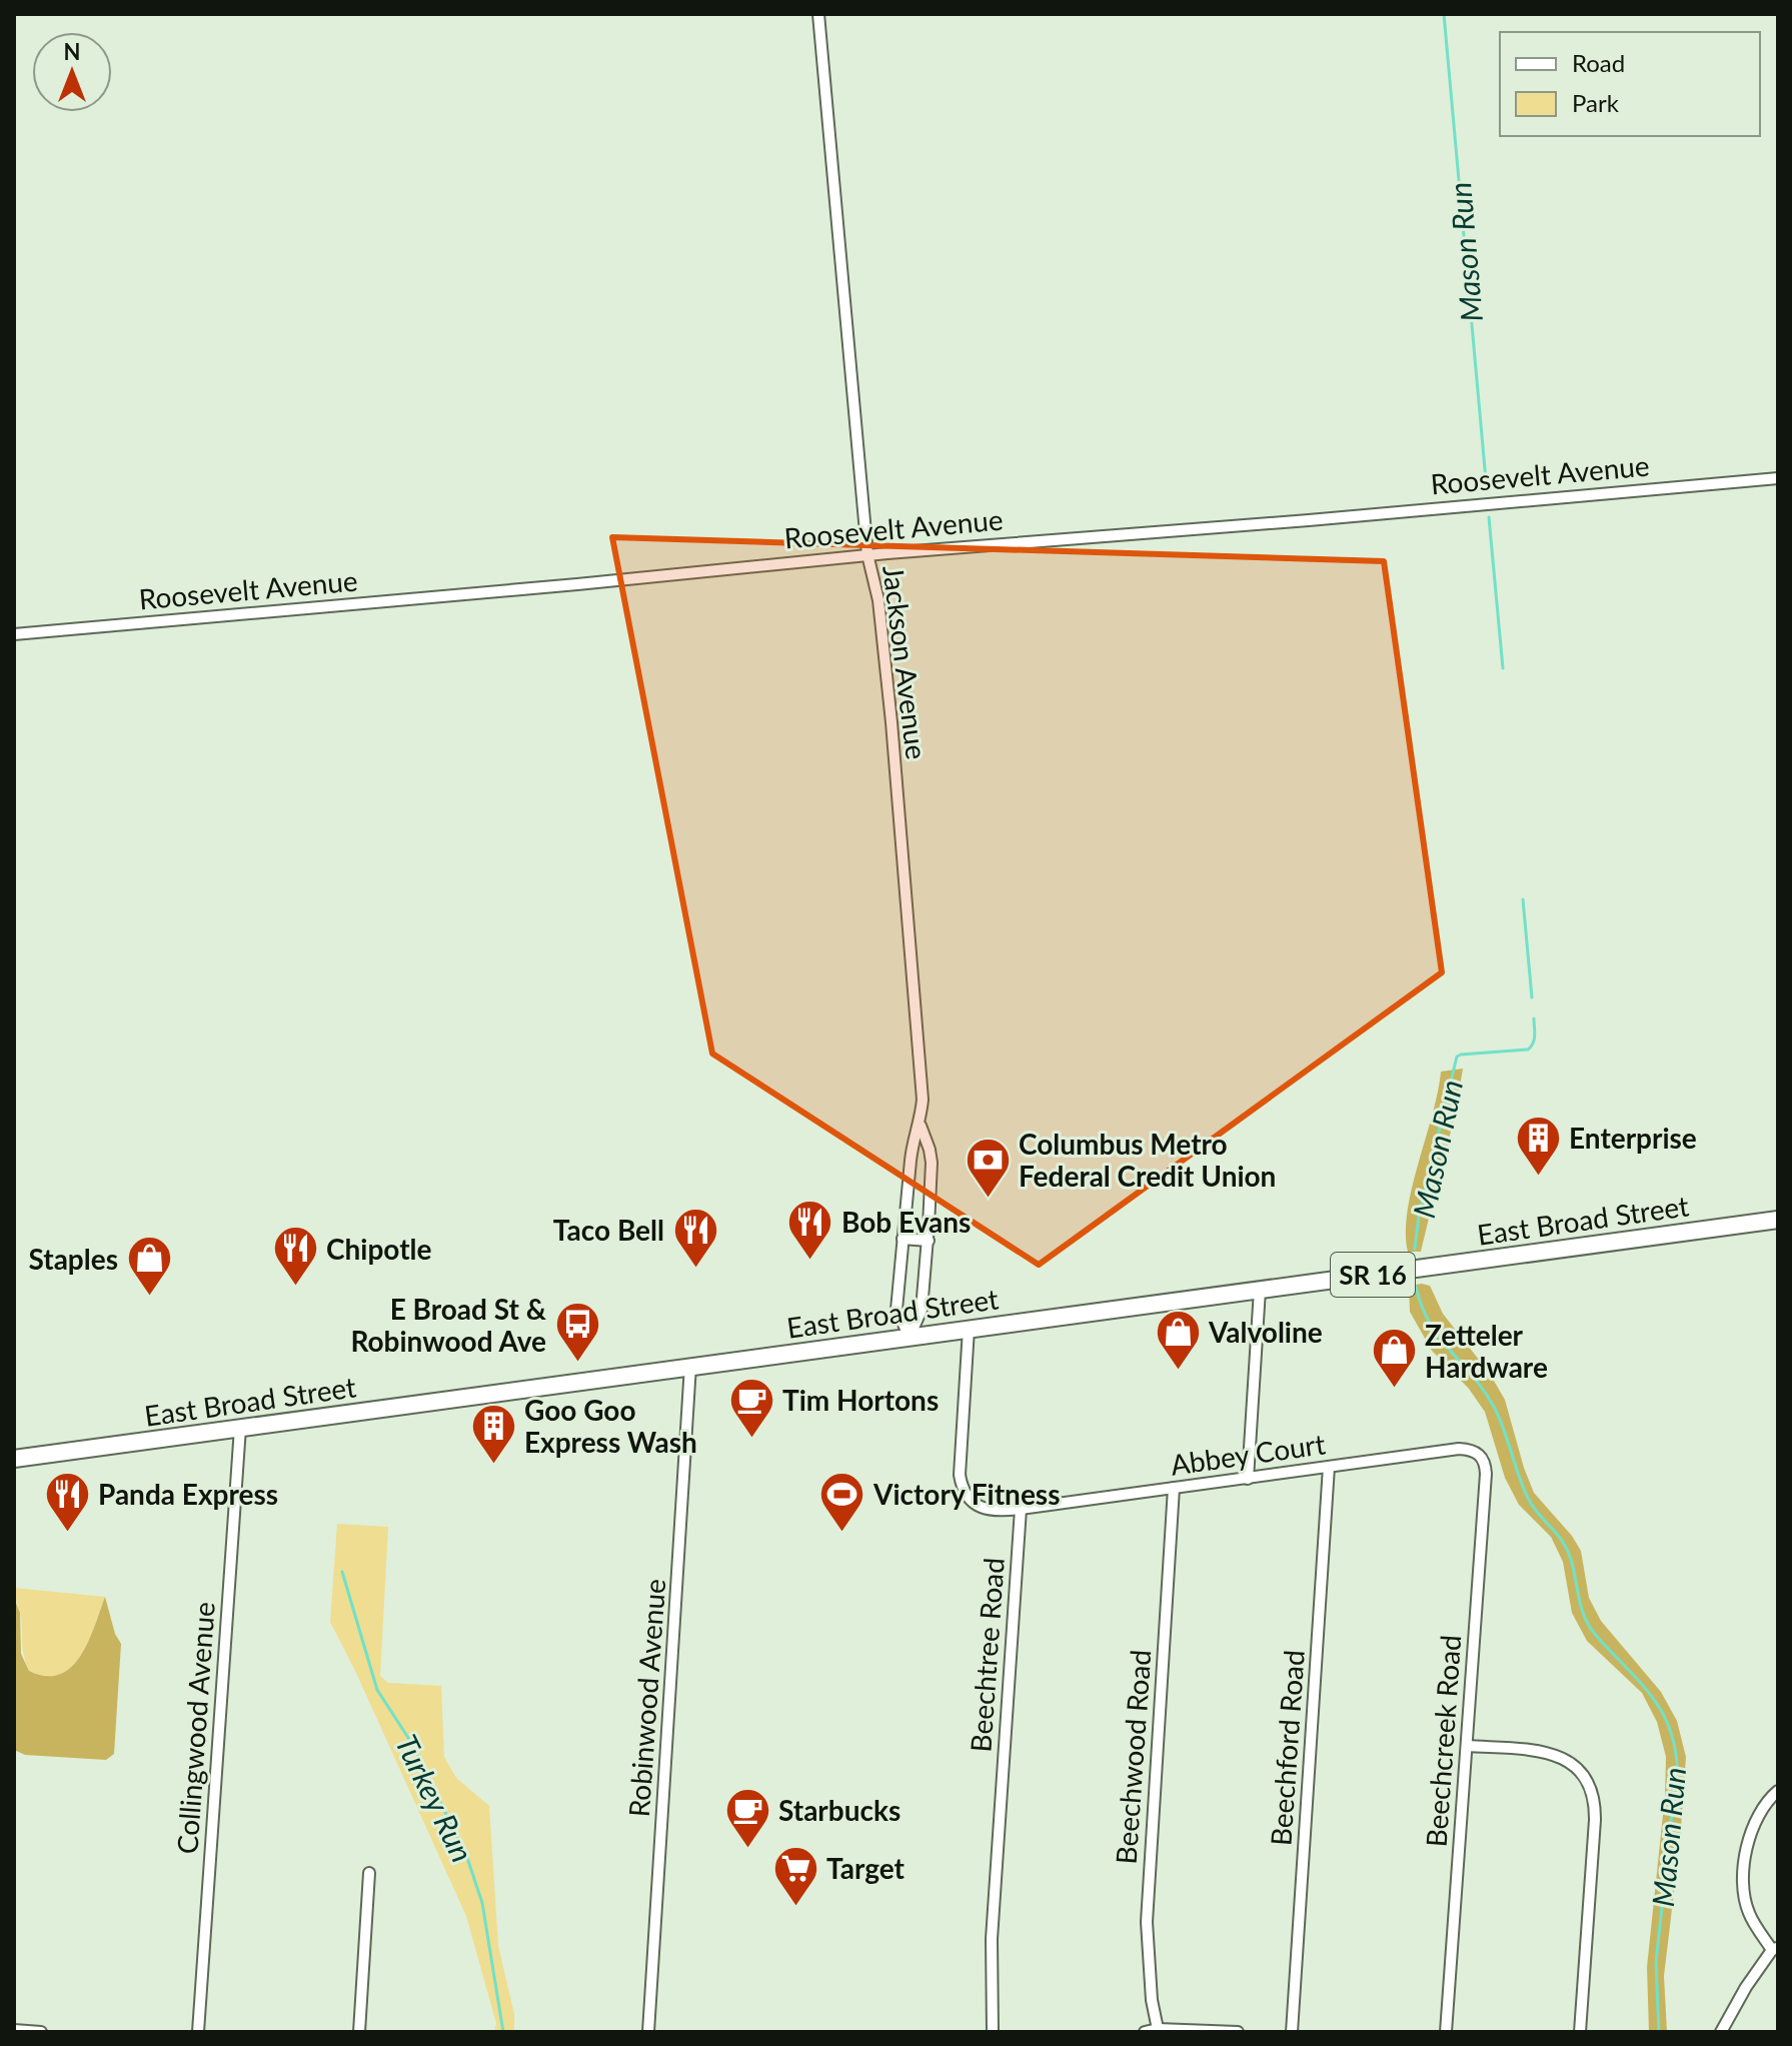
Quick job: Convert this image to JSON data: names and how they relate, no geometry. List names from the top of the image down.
{
  "streets": {
    "main road": ["East Broad Street", "SR 16"],
    "street": [
      "Roosevelt Avenue",
      "Jackson Avenue",
      "Abbey Court",
      "Beechtree Road",
      "Robinwood Avenue",
      "Collingwood Avenue",
      "Beechcreek Road",
      "Beechford Road",
      "Beechwood Road"
    ]
  },
  "crossings": [
    ["Roosevelt Avenue", "Jackson Avenue"],
    ["Jackson Avenue", "East Broad Street"],
    ["East Broad Street", "Robinwood Avenue"],
    ["East Broad Street", "Collingwood Avenue"],
    ["Abbey Court", "Beechtree Road"],
    ["Abbey Court", "Beechcreek Road"],
    ["Abbey Court", "Beechford Road"],
    ["Abbey Court", "Beechwood Road"]
  ],
  "water": ["Mason Run", "Turkey Run"],
  "places": {
    "building": ["Enterprise", "Goo Goo Express Wash"],
    "bank": ["Columbus Metro Federal Credit Union"],
    "restaurant": [
      "Bob Evans",
      "Taco Bell",
      "Chipotle",
      "Panda Express"
    ],
    "shop": ["Staples", "Valvoline", "Zetteler Hardware"],
    "bus stop": ["E Broad St & Robinwood Ave"],
    "cafe": ["Tim Hortons", "Starbucks"],
    "sports": ["Victory Fitness"],
    "supermarket": ["Target"]
  },
  "legend": ["Road", "Park"],
  "north": "top"
}
